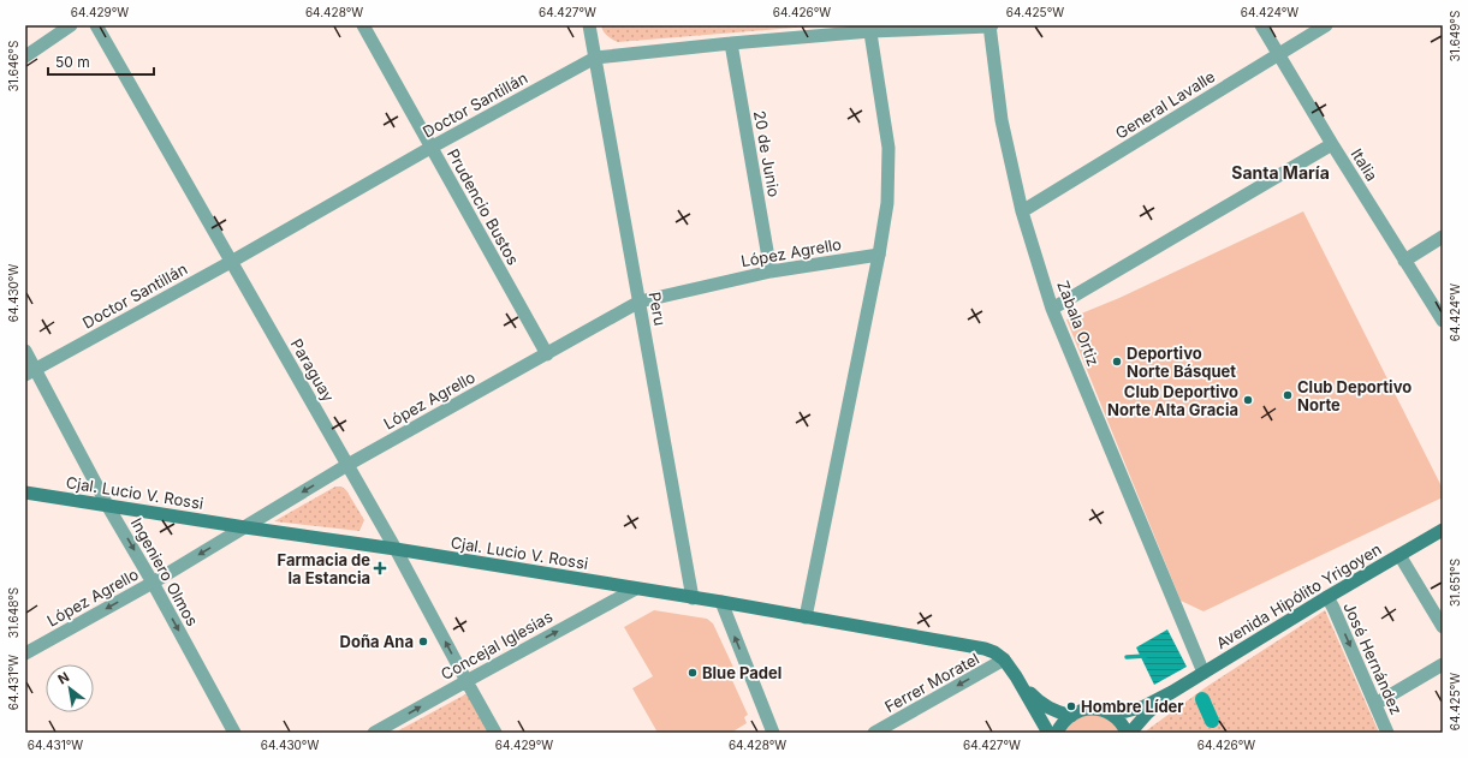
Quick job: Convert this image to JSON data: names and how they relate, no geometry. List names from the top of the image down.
{
  "streets": {
    "main road": ["Cjal. Lucio V. Rossi", "Avenida Hipólito Yrigoyen"],
    "street": [
      "Doctor Santillán",
      "General Lavalle",
      "20 de Junio",
      "Italia",
      "Prudencio Bustos",
      "López Agrello",
      "Peru",
      "Zabala Ortiz",
      "Paraguay",
      "Ingeniero Olmos",
      "Concejal Iglesias",
      "José Hernández",
      "Ferrer Moratel"
    ]
  },
  "crossings": [
    ["Doctor Santillán", "20 de Junio"],
    ["Doctor Santillán", "Prudencio Bustos"],
    ["Doctor Santillán", "Peru"],
    ["Doctor Santillán", "Zabala Ortiz"],
    ["Doctor Santillán", "Paraguay"],
    ["Doctor Santillán", "Ingeniero Olmos"],
    ["General Lavalle", "Italia"],
    ["General Lavalle", "Zabala Ortiz"],
    ["20 de Junio", "López Agrello"],
    ["Prudencio Bustos", "López Agrello"],
    ["López Agrello", "Peru"],
    ["López Agrello", "Paraguay"],
    ["López Agrello", "Cjal. Lucio V. Rossi"],
    ["López Agrello", "Ingeniero Olmos"],
    ["Peru", "Cjal. Lucio V. Rossi"],
    ["Zabala Ortiz", "Avenida Hipólito Yrigoyen"],
    ["Paraguay", "Cjal. Lucio V. Rossi"],
    ["Paraguay", "Concejal Iglesias"],
    ["Cjal. Lucio V. Rossi", "Ingeniero Olmos"],
    ["Cjal. Lucio V. Rossi", "Concejal Iglesias"],
    ["Cjal. Lucio V. Rossi", "Ferrer Moratel"],
    ["Avenida Hipólito Yrigoyen", "José Hernández"]
  ],
  "one_way": [
    "López Agrello",
    "Ingeniero Olmos",
    "Concejal Iglesias",
    "Ferrer Moratel"
  ],
  "districts": ["Santa María"],
  "places": {
    "other": [
      "Deportivo Norte Básquet",
      "Club Deportivo Norte",
      "Club Deportivo Norte Alta Gracia",
      "Doña Ana",
      "Blue Padel",
      "Hombre Líder"
    ],
    "health": ["Farmacia de la Estancia"]
  },
  "scale_bar": "50 m",
  "north": "top left",
  "coordinates": [
    "64.429°W",
    "64.428°W",
    "64.427°W",
    "64.426°W",
    "64.425°W",
    "64.424°W",
    "31.649°S",
    "31.646°S",
    "64.430°W",
    "31.651°S",
    "31.648°S",
    "64.431°W"
  ]
}
